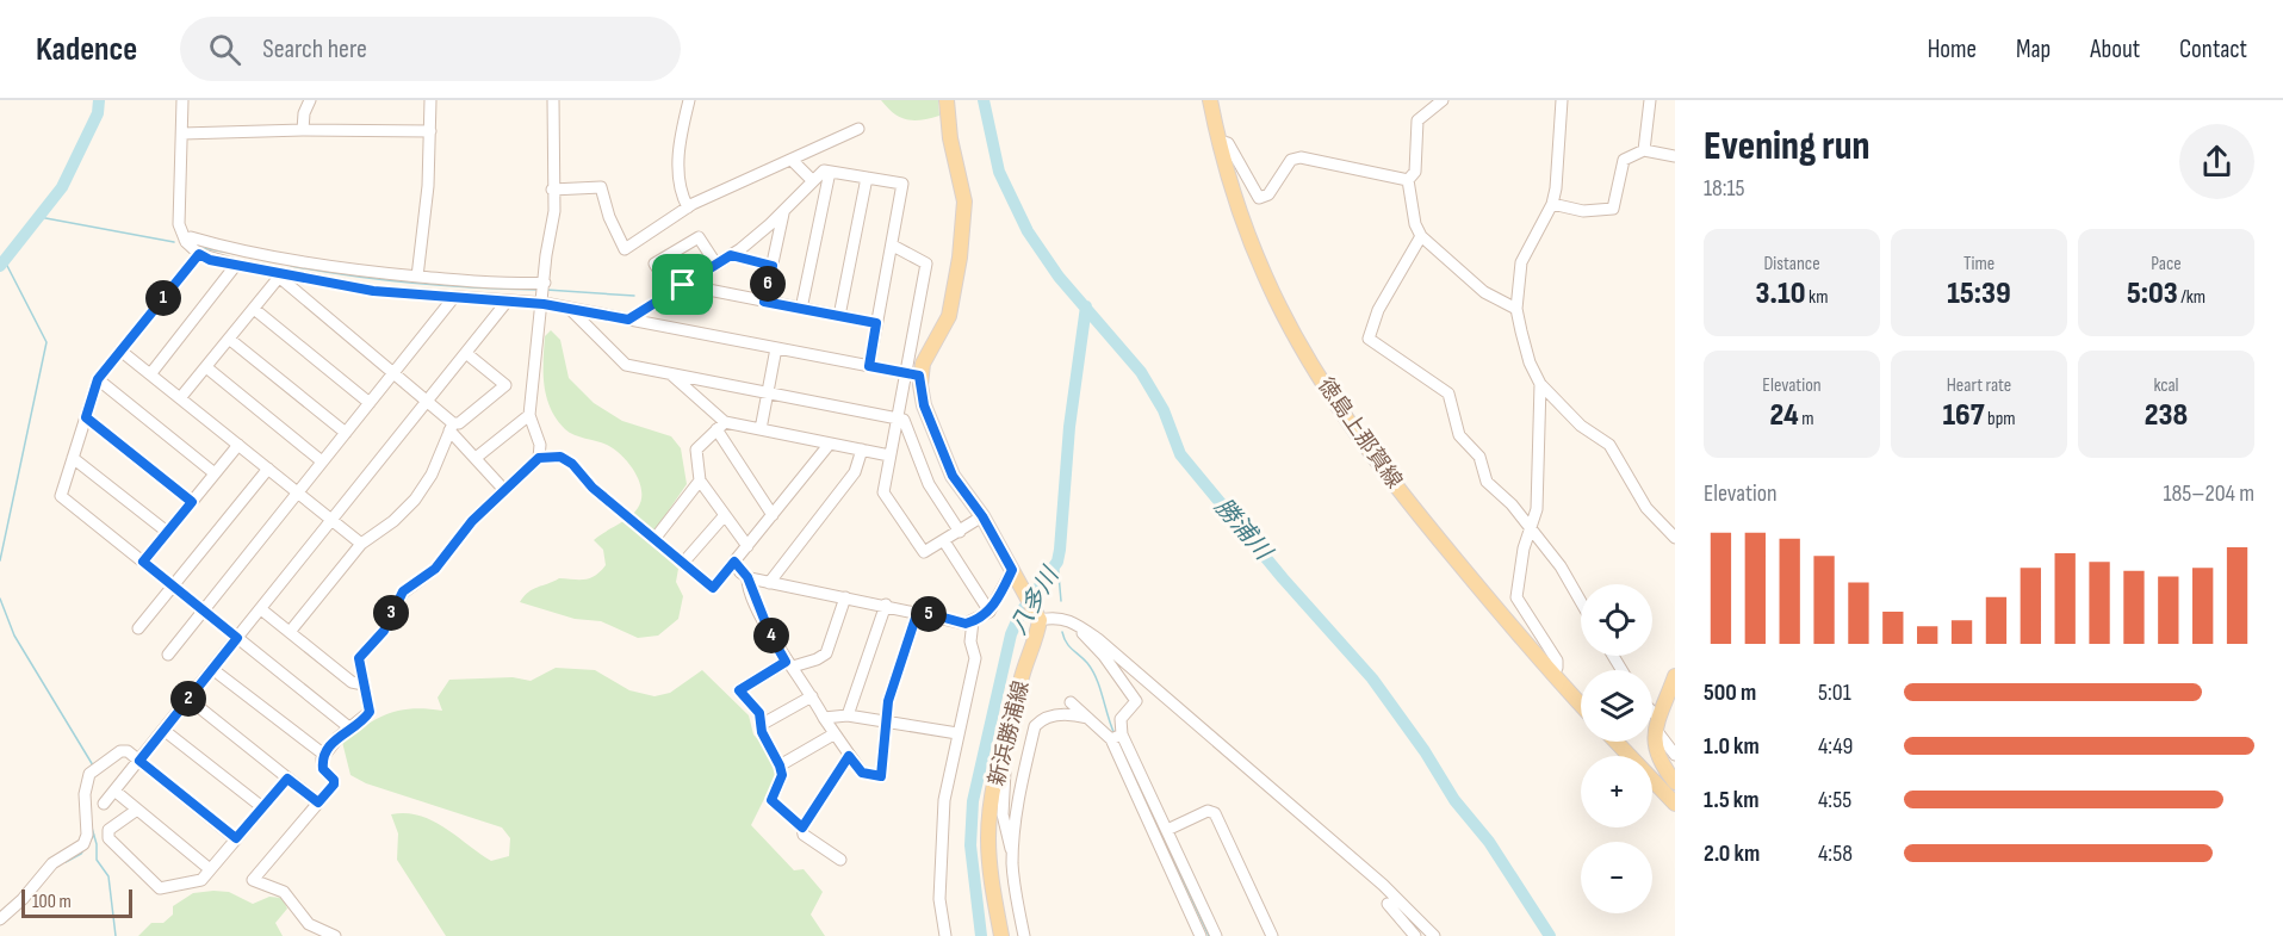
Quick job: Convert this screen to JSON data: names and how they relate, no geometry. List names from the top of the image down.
{
  "streets": {
    "main road": ["徳島上那賀線", "新浜勝浦線"]
  },
  "water": ["勝浦川", "八多川"],
  "scale_bar": "100 m",
  "page": {
    "header": "Kadence",
    "search": "Search here",
    "nav": [
      "Home",
      "Map",
      "About",
      "Contact"
    ],
    "heading": ["Evening run", "18:15"],
    "stats": [
      ["Distance", "3.10 km"],
      ["Time", "15:39"],
      ["Pace", "5:03 /km"],
      ["Elevation", "24 m"],
      ["Heart rate", "167 bpm"],
      ["kcal", "238"]
    ],
    "pins": [
      "6",
      "1",
      "3",
      "5",
      "4",
      "2"
    ],
    "chart": ["Elevation", "185–204 m"],
    "map_buttons": ["+", "−"],
    "list": [
      {
        "name": "500 m",
        "note": "5:01"
      },
      {
        "name": "1.0 km",
        "note": "4:49"
      },
      {
        "name": "1.5 km",
        "note": "4:55"
      },
      {
        "name": "2.0 km",
        "note": "4:58"
      }
    ],
    "scale": "100 m"
  }
}
